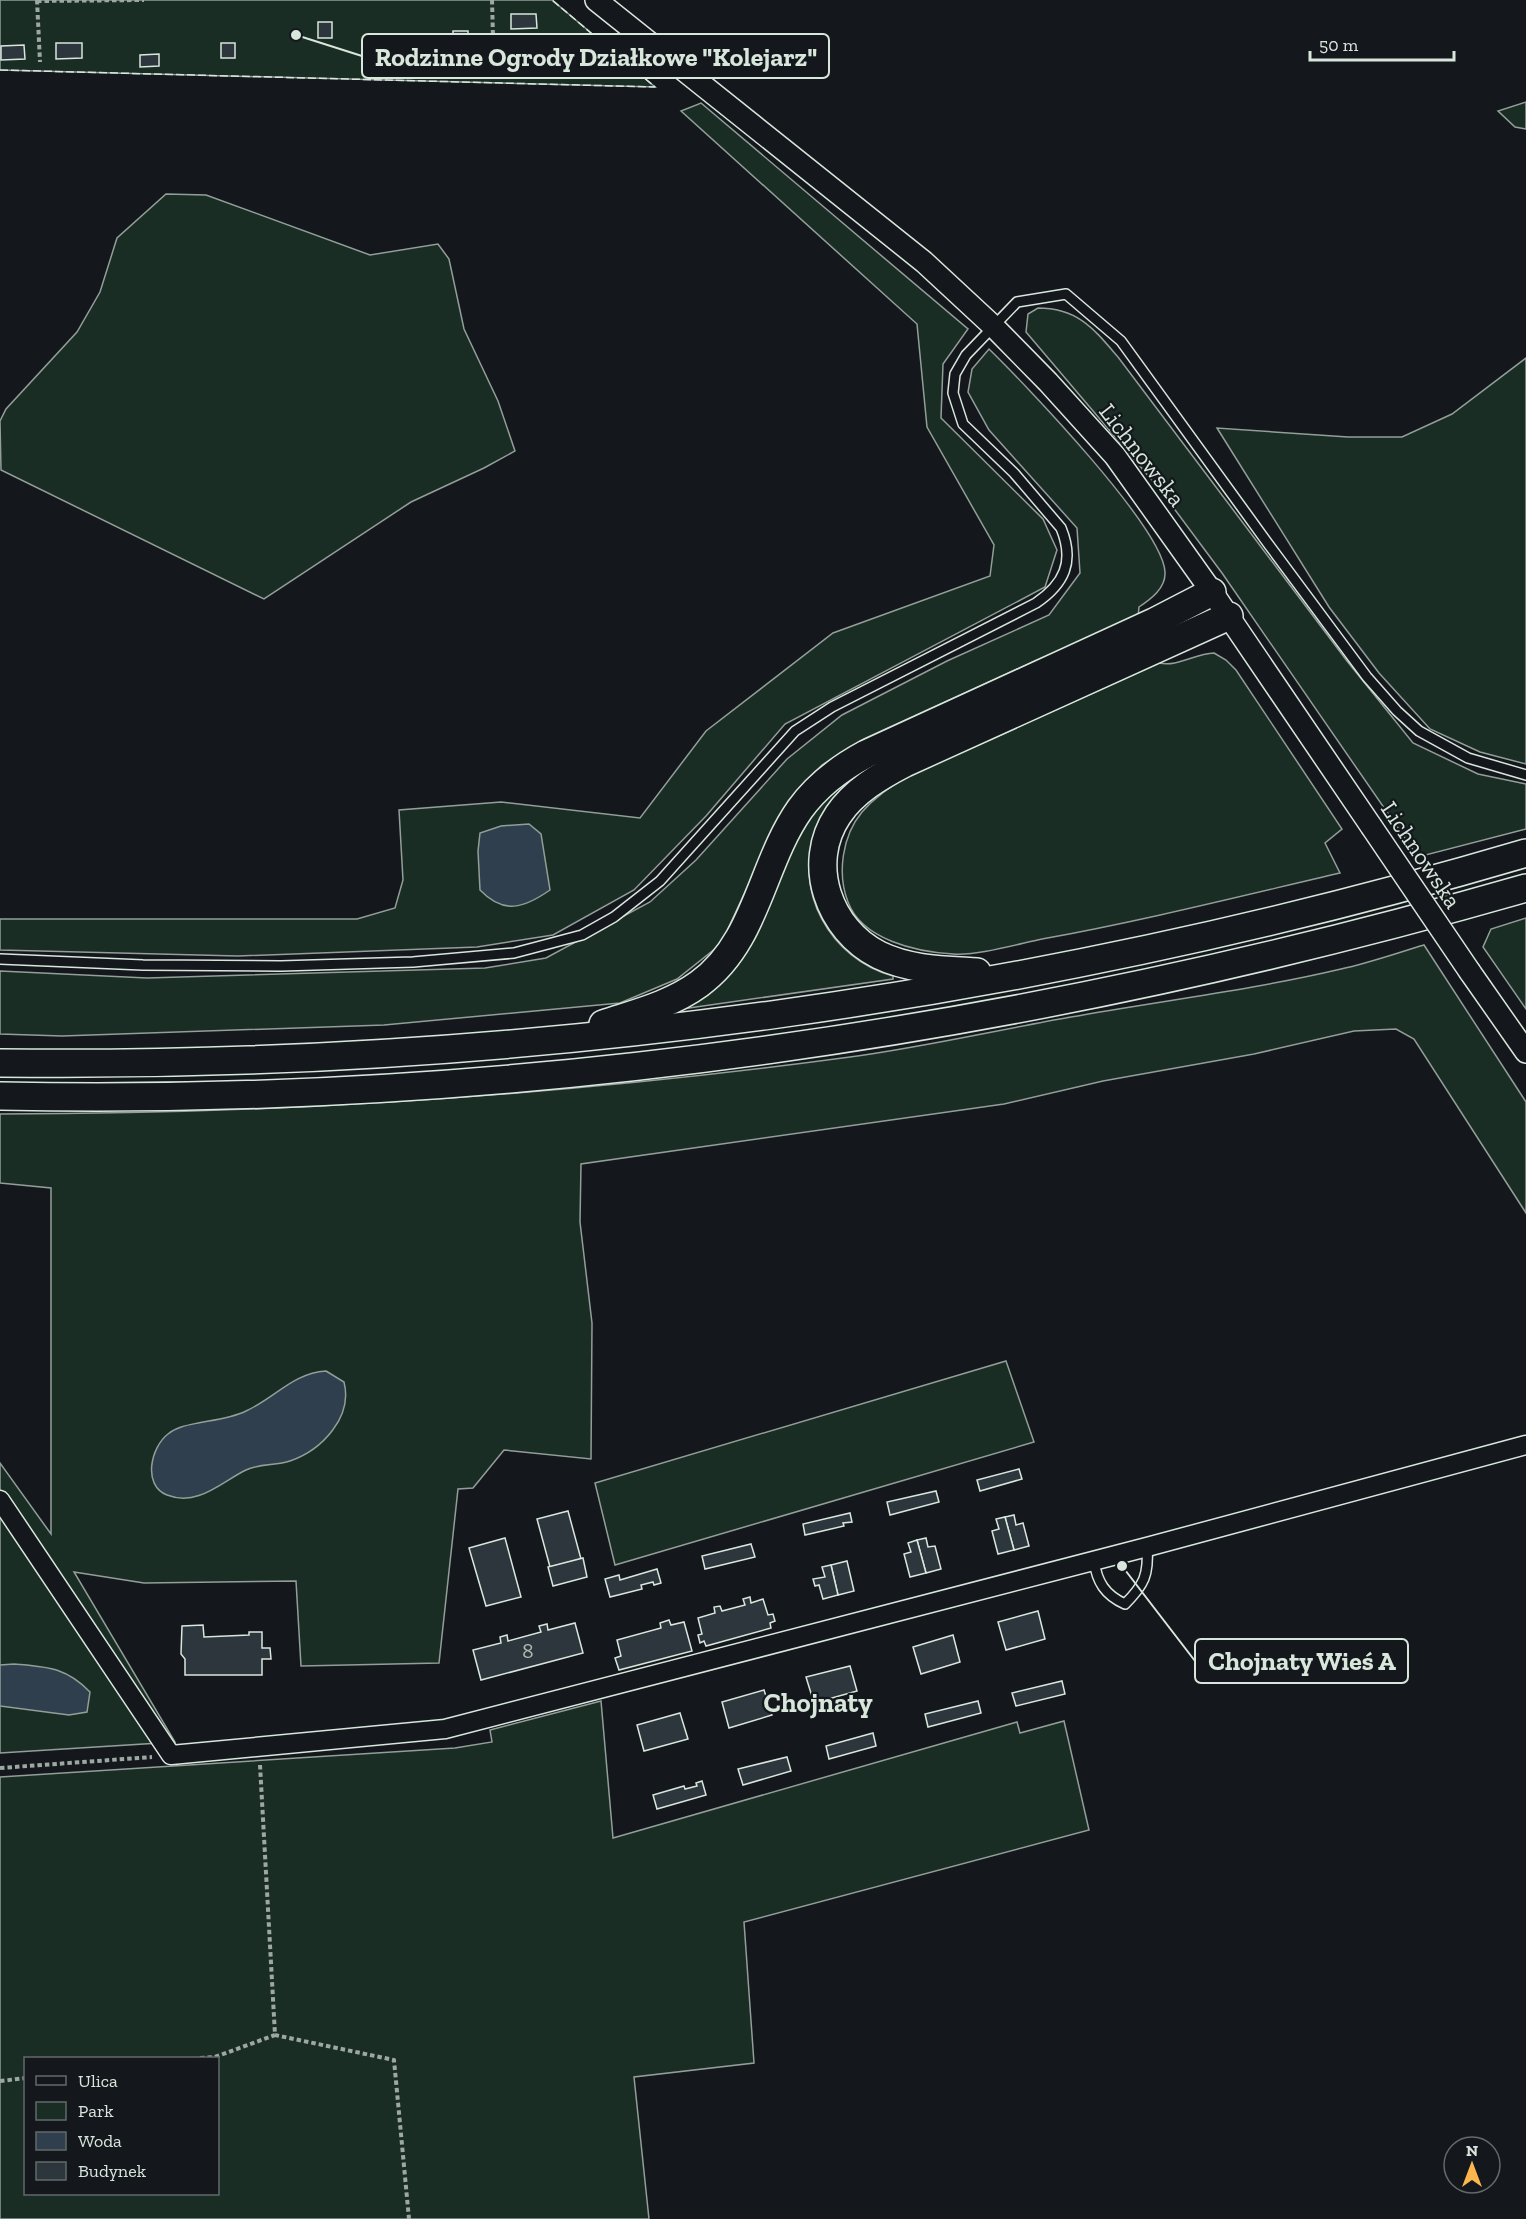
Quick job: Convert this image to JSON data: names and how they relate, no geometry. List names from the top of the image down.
{
  "streets": {
    "street": ["Lichnowska"]
  },
  "districts": ["Chojnaty"],
  "places": ["Rodzinne Ogrody Działkowe \"Kolejarz\"", "Chojnaty Wieś A"],
  "house_numbers": ["8"],
  "legend": [
    "Ulica",
    "Park",
    "Woda",
    "Budynek"
  ],
  "scale_bar": "50 m",
  "north": "top"
}
